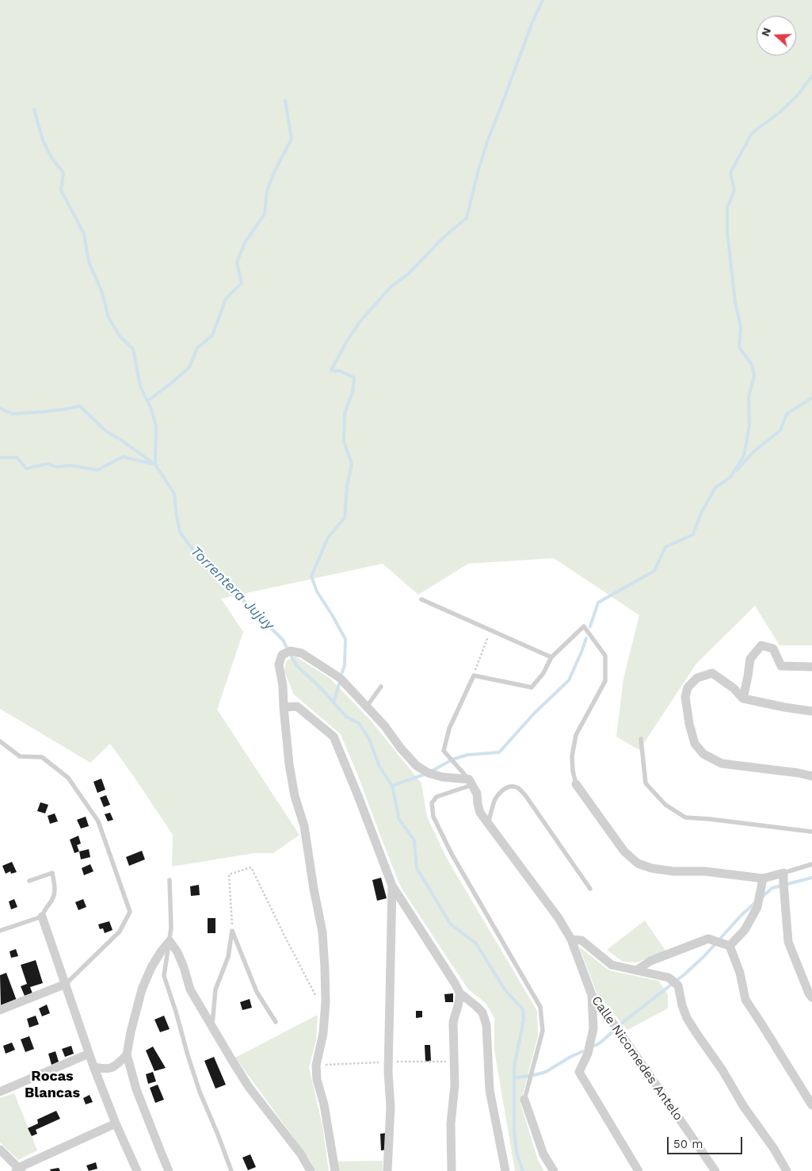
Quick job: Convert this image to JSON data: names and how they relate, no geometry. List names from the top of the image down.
{
  "streets": {
    "street": ["Calle Nicomedes Antelo"]
  },
  "districts": ["Rocas Blancas"],
  "water": ["Torrentera Jujuy"],
  "scale_bar": "50 m",
  "north": "left"
}
